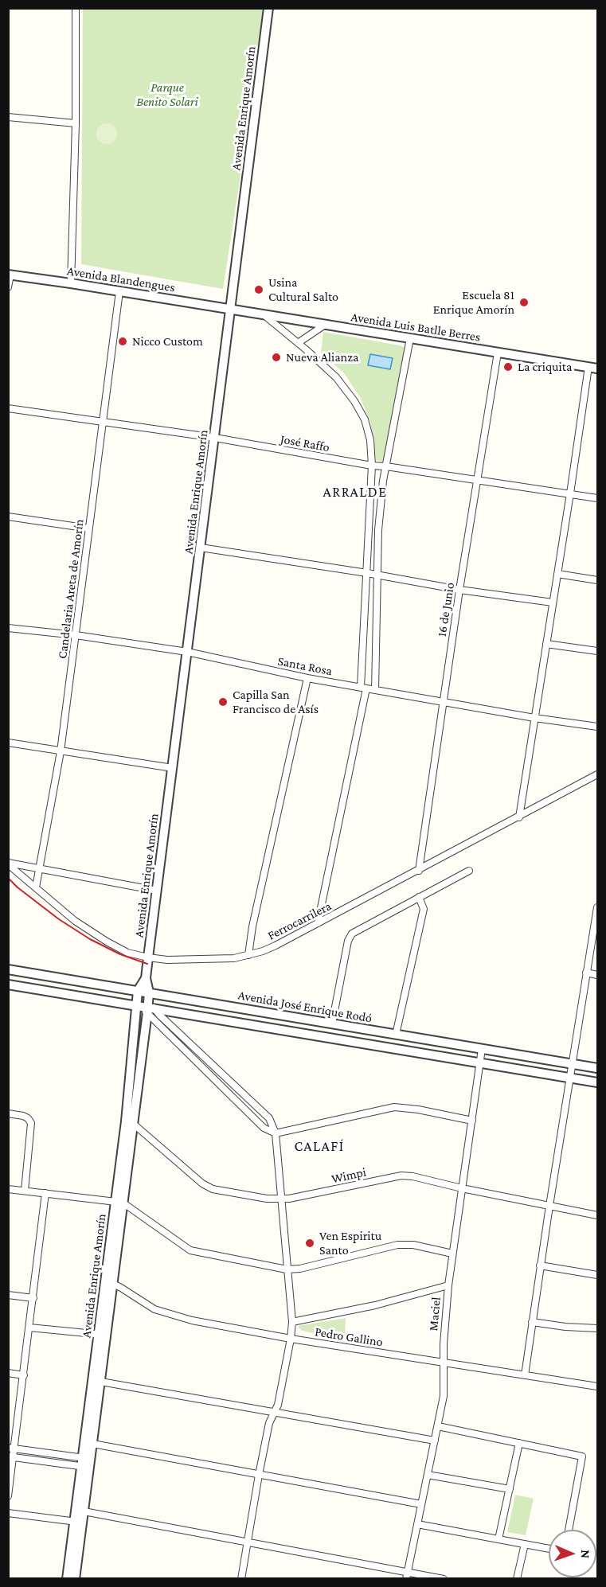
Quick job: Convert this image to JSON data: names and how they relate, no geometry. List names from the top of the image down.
{
  "streets": {
    "street": [
      "Avenida Enrique Amorín",
      "Avenida Blandengues",
      "Avenida Luis Batlle Berres",
      "José Raffo",
      "Candelaria Areta de Amorín",
      "16 de Junio",
      "Santa Rosa",
      "Ferrocarrilera",
      "Avenida José Enrique Rodó",
      "Wimpi",
      "Maciel",
      "Pedro Gallino"
    ]
  },
  "crossings": [
    ["Avenida Enrique Amorín", "Avenida Blandengues"],
    ["Avenida Enrique Amorín", "Avenida Luis Batlle Berres"],
    ["Avenida Enrique Amorín", "José Raffo"],
    ["Avenida Enrique Amorín", "Santa Rosa"],
    ["Avenida Enrique Amorín", "Ferrocarrilera"],
    ["Avenida Enrique Amorín", "Avenida José Enrique Rodó"],
    ["Avenida Enrique Amorín", "Wimpi"],
    ["Avenida Enrique Amorín", "Pedro Gallino"],
    ["Avenida Blandengues", "Avenida Luis Batlle Berres"],
    ["Avenida Blandengues", "Candelaria Areta de Amorín"],
    ["Avenida Luis Batlle Berres", "16 de Junio"],
    ["José Raffo", "Candelaria Areta de Amorín"],
    ["José Raffo", "16 de Junio"],
    ["Candelaria Areta de Amorín", "Santa Rosa"],
    ["Candelaria Areta de Amorín", "Ferrocarrilera"],
    ["16 de Junio", "Santa Rosa"],
    ["16 de Junio", "Ferrocarrilera"],
    ["Avenida José Enrique Rodó", "Maciel"],
    ["Wimpi", "Maciel"],
    ["Maciel", "Pedro Gallino"]
  ],
  "districts": ["ARRALDE", "CALAFÍ"],
  "parks": ["Parque Benito Solari"],
  "places": [
    "Usina Cultural Salto",
    "Escuela 81 Enrique Amorín",
    "Nicco Custom",
    "Nueva Alianza",
    "La criquita",
    "Capilla San Francisco de Asís",
    "Ven Espiritu Santo"
  ],
  "north": "right"
}
